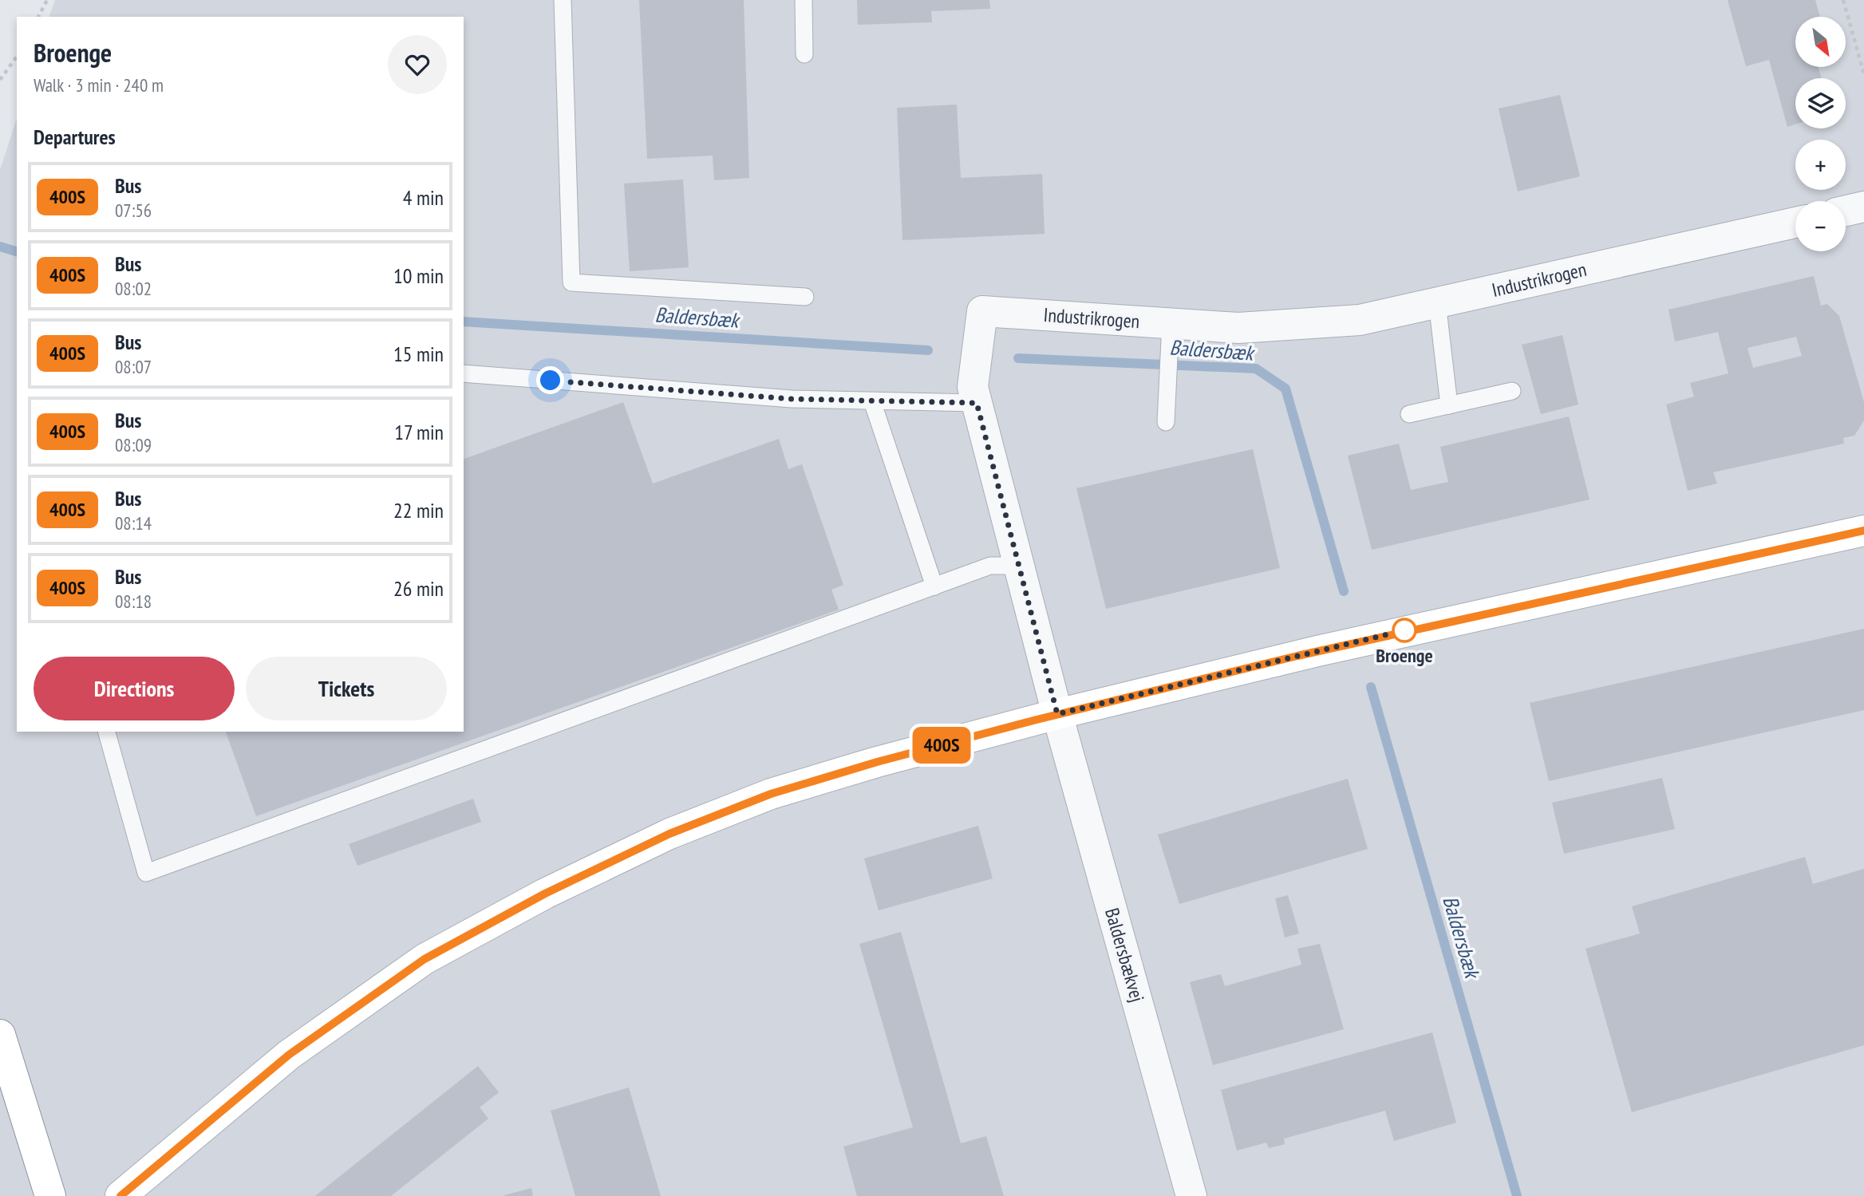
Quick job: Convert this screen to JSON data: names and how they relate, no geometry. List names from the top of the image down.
{
  "streets": {
    "street": ["Industrikrogen", "Baldersbækvej"]
  },
  "crossings": [
    ["Industrikrogen", "Baldersbækvej"]
  ],
  "water": ["Baldersbæk"],
  "places": ["Broenge"],
  "lines": ["bus line 400S"],
  "north": "bottom right",
  "page": {
    "on_map": "400S",
    "map_buttons": ["+", "−"],
    "heading": [
      ["Broenge", "Walk · 3 min · 240 m"],
      "Departures"
    ],
    "list": [
      {
        "mark": "400S",
        "name": "Bus",
        "note": "07:56",
        "value": "4 min"
      },
      {
        "mark": "400S",
        "name": "Bus",
        "note": "08:02",
        "value": "10 min"
      },
      {
        "mark": "400S",
        "name": "Bus",
        "note": "08:07",
        "value": "15 min"
      },
      {
        "mark": "400S",
        "name": "Bus",
        "note": "08:09",
        "value": "17 min"
      },
      {
        "mark": "400S",
        "name": "Bus",
        "note": "08:14",
        "value": "22 min"
      },
      {
        "mark": "400S",
        "name": "Bus",
        "note": "08:18",
        "value": "26 min"
      }
    ],
    "buttons": ["Directions", "Tickets"]
  }
}
